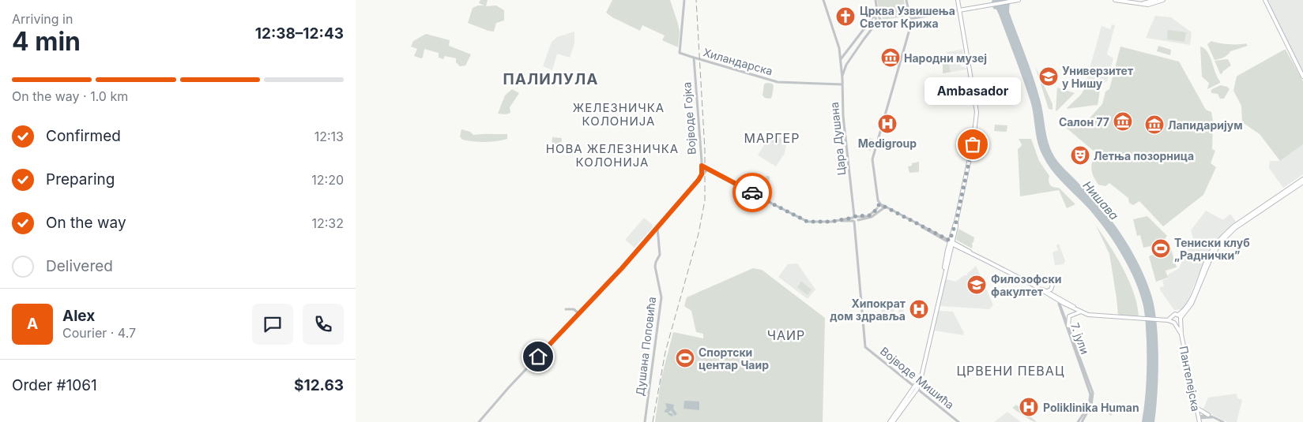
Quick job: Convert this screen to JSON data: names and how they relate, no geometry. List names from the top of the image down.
{
  "streets": {
    "main road": ["Пантелејска"],
    "street": [
      "Хиландарска",
      "Војводе Гојка",
      "Цара Душана",
      "7. јули",
      "Душана Поповића",
      "Војводе Мишића"
    ]
  },
  "crossings": [
    ["Хиландарска", "Војводе Гојка"],
    ["Хиландарска", "Цара Душана"],
    ["Цара Душана", "Војводе Мишића"]
  ],
  "districts": [
    "ПАЛИЛУЛА",
    "ЖЕЛЕЗНИЧКА КОЛОНИЈА",
    "МАРГЕР",
    "НОВА ЖЕЛЕЗНИЧКА КОЛОНИЈА",
    "ЧАИР",
    "ЦРВЕНИ ПЕВАЦ"
  ],
  "water": ["Нишава"],
  "places": {
    "church": ["Црква Узвишења Светог Крижа"],
    "museum": ["Народни музеј", "Салон 77", "Лапидаријум"],
    "school or university": ["Универзитет у Нишу", "Филозофски факултет"],
    "hospital": ["Medigroup", "Хипократ дом здравља", "Poliklinika Human"],
    "other": ["Ambasador"],
    "theatre": ["Летња позорница"],
    "sports": ["Тениски клуб „Раднички”", "Спортски центар Чаир"]
  },
  "page": {
    "heading": ["4 min", "Arriving in", "12:38–12:43"],
    "panel": [
      "Alex",
      "Courier · 4.7",
      "Order #1061",
      "$12.63"
    ],
    "bar": "On the way · 1.0 km",
    "bubble": "Ambasador",
    "list": [
      ["Confirmed", "12:13"],
      ["Preparing", "12:20"],
      ["On the way", "12:32"],
      "Delivered"
    ],
    "round": "A"
  }
}
